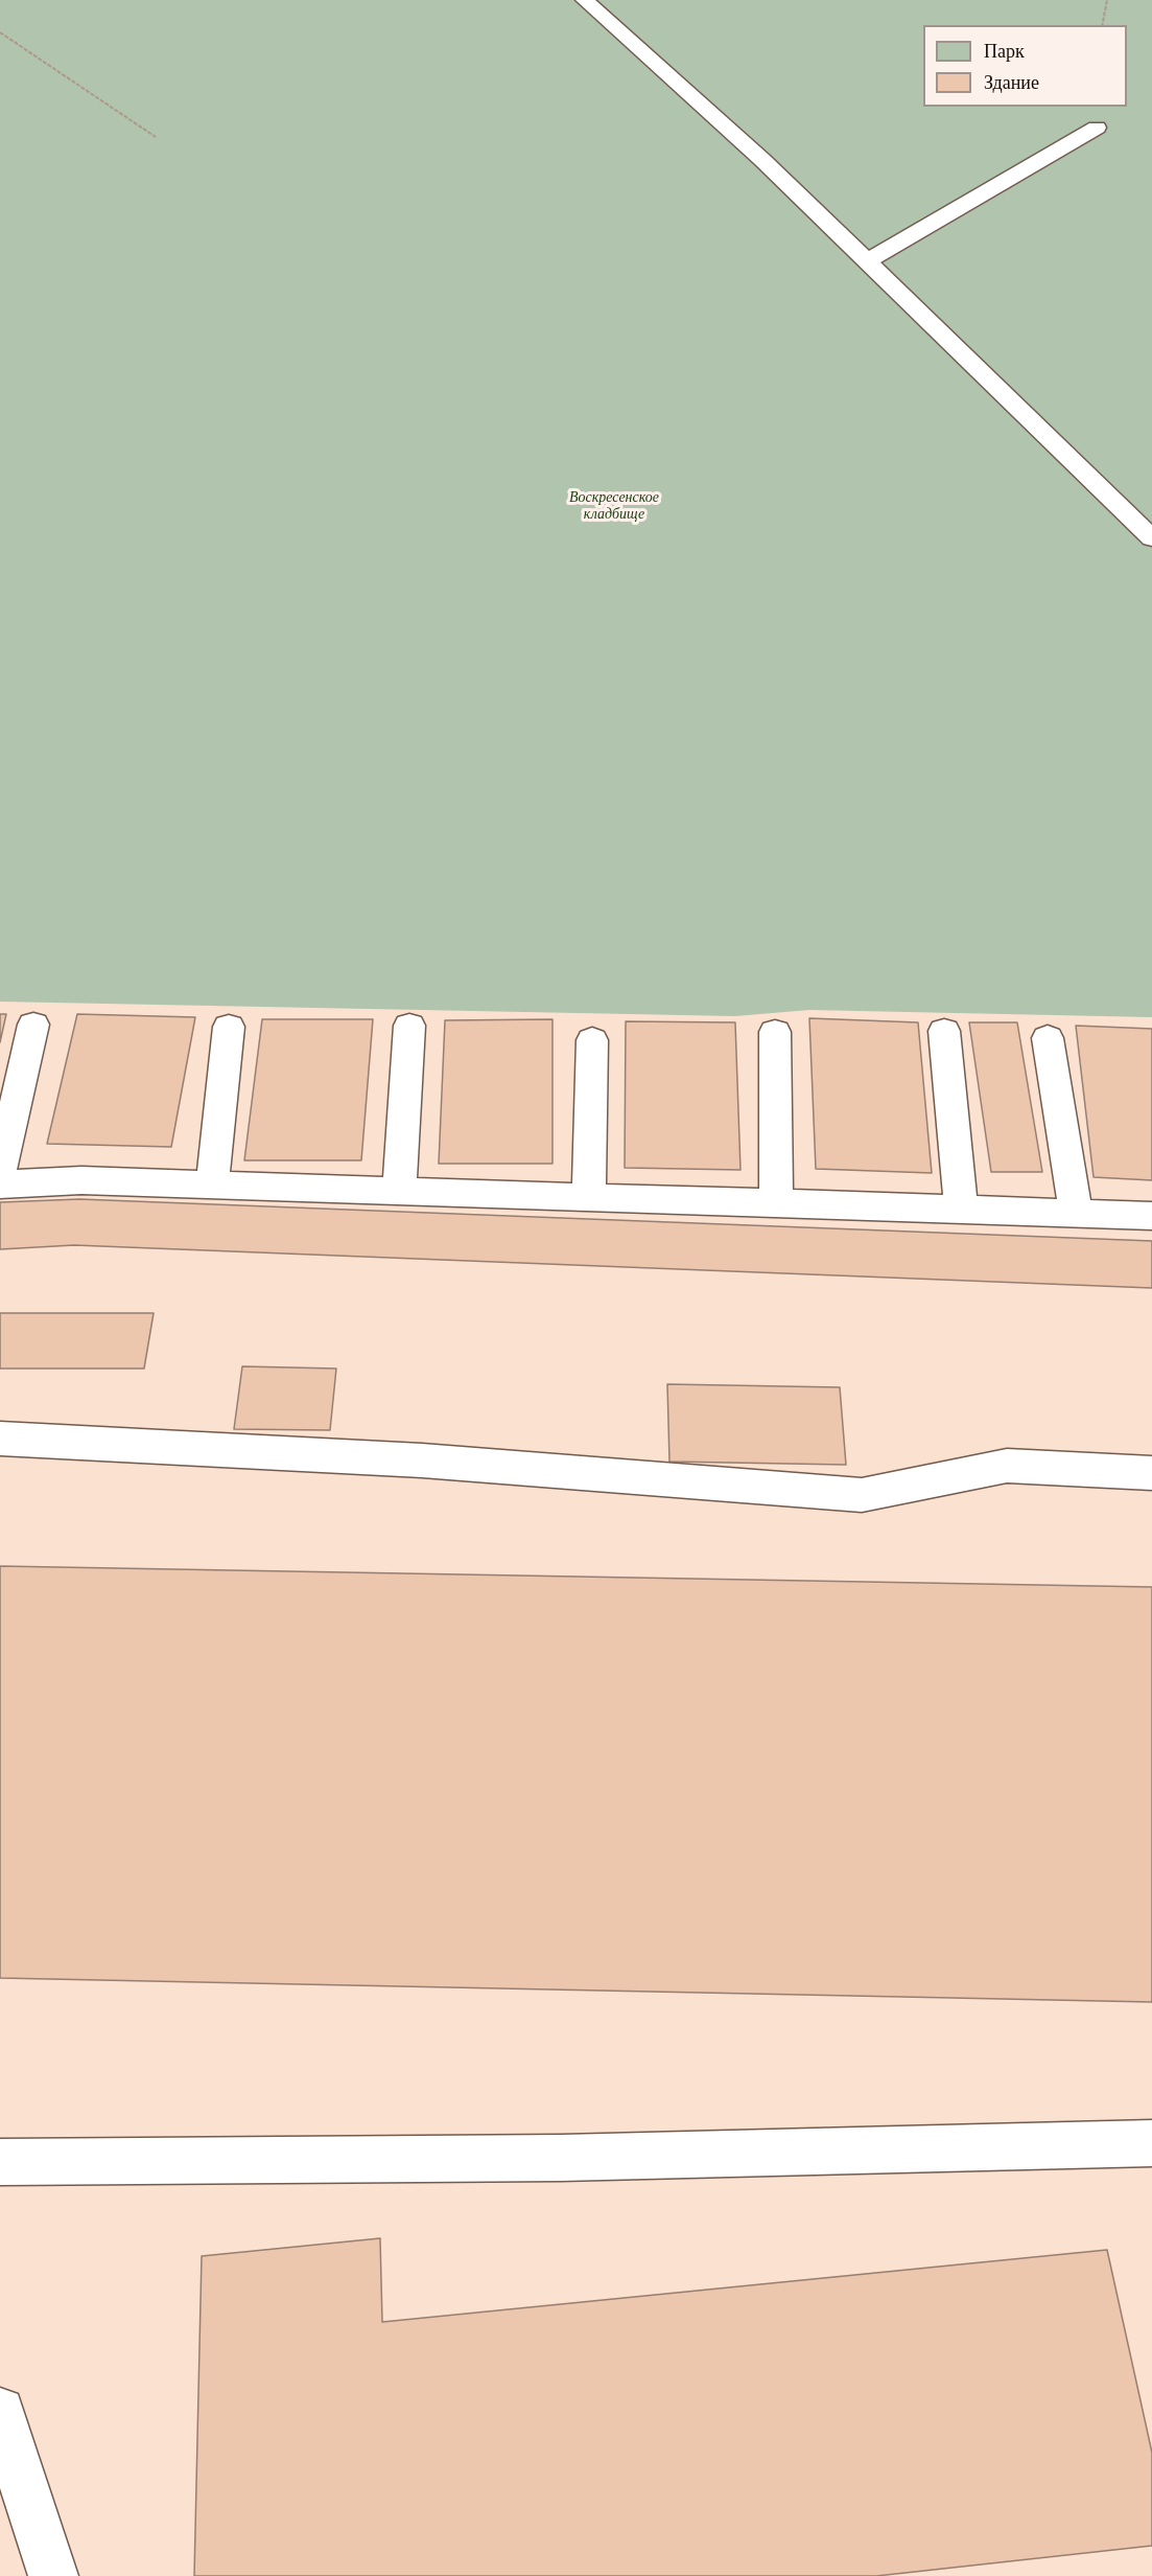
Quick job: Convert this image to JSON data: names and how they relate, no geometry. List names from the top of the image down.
{
  "parks": ["Воскресенское кладбище"],
  "legend": ["Парк", "Здание"]
}
